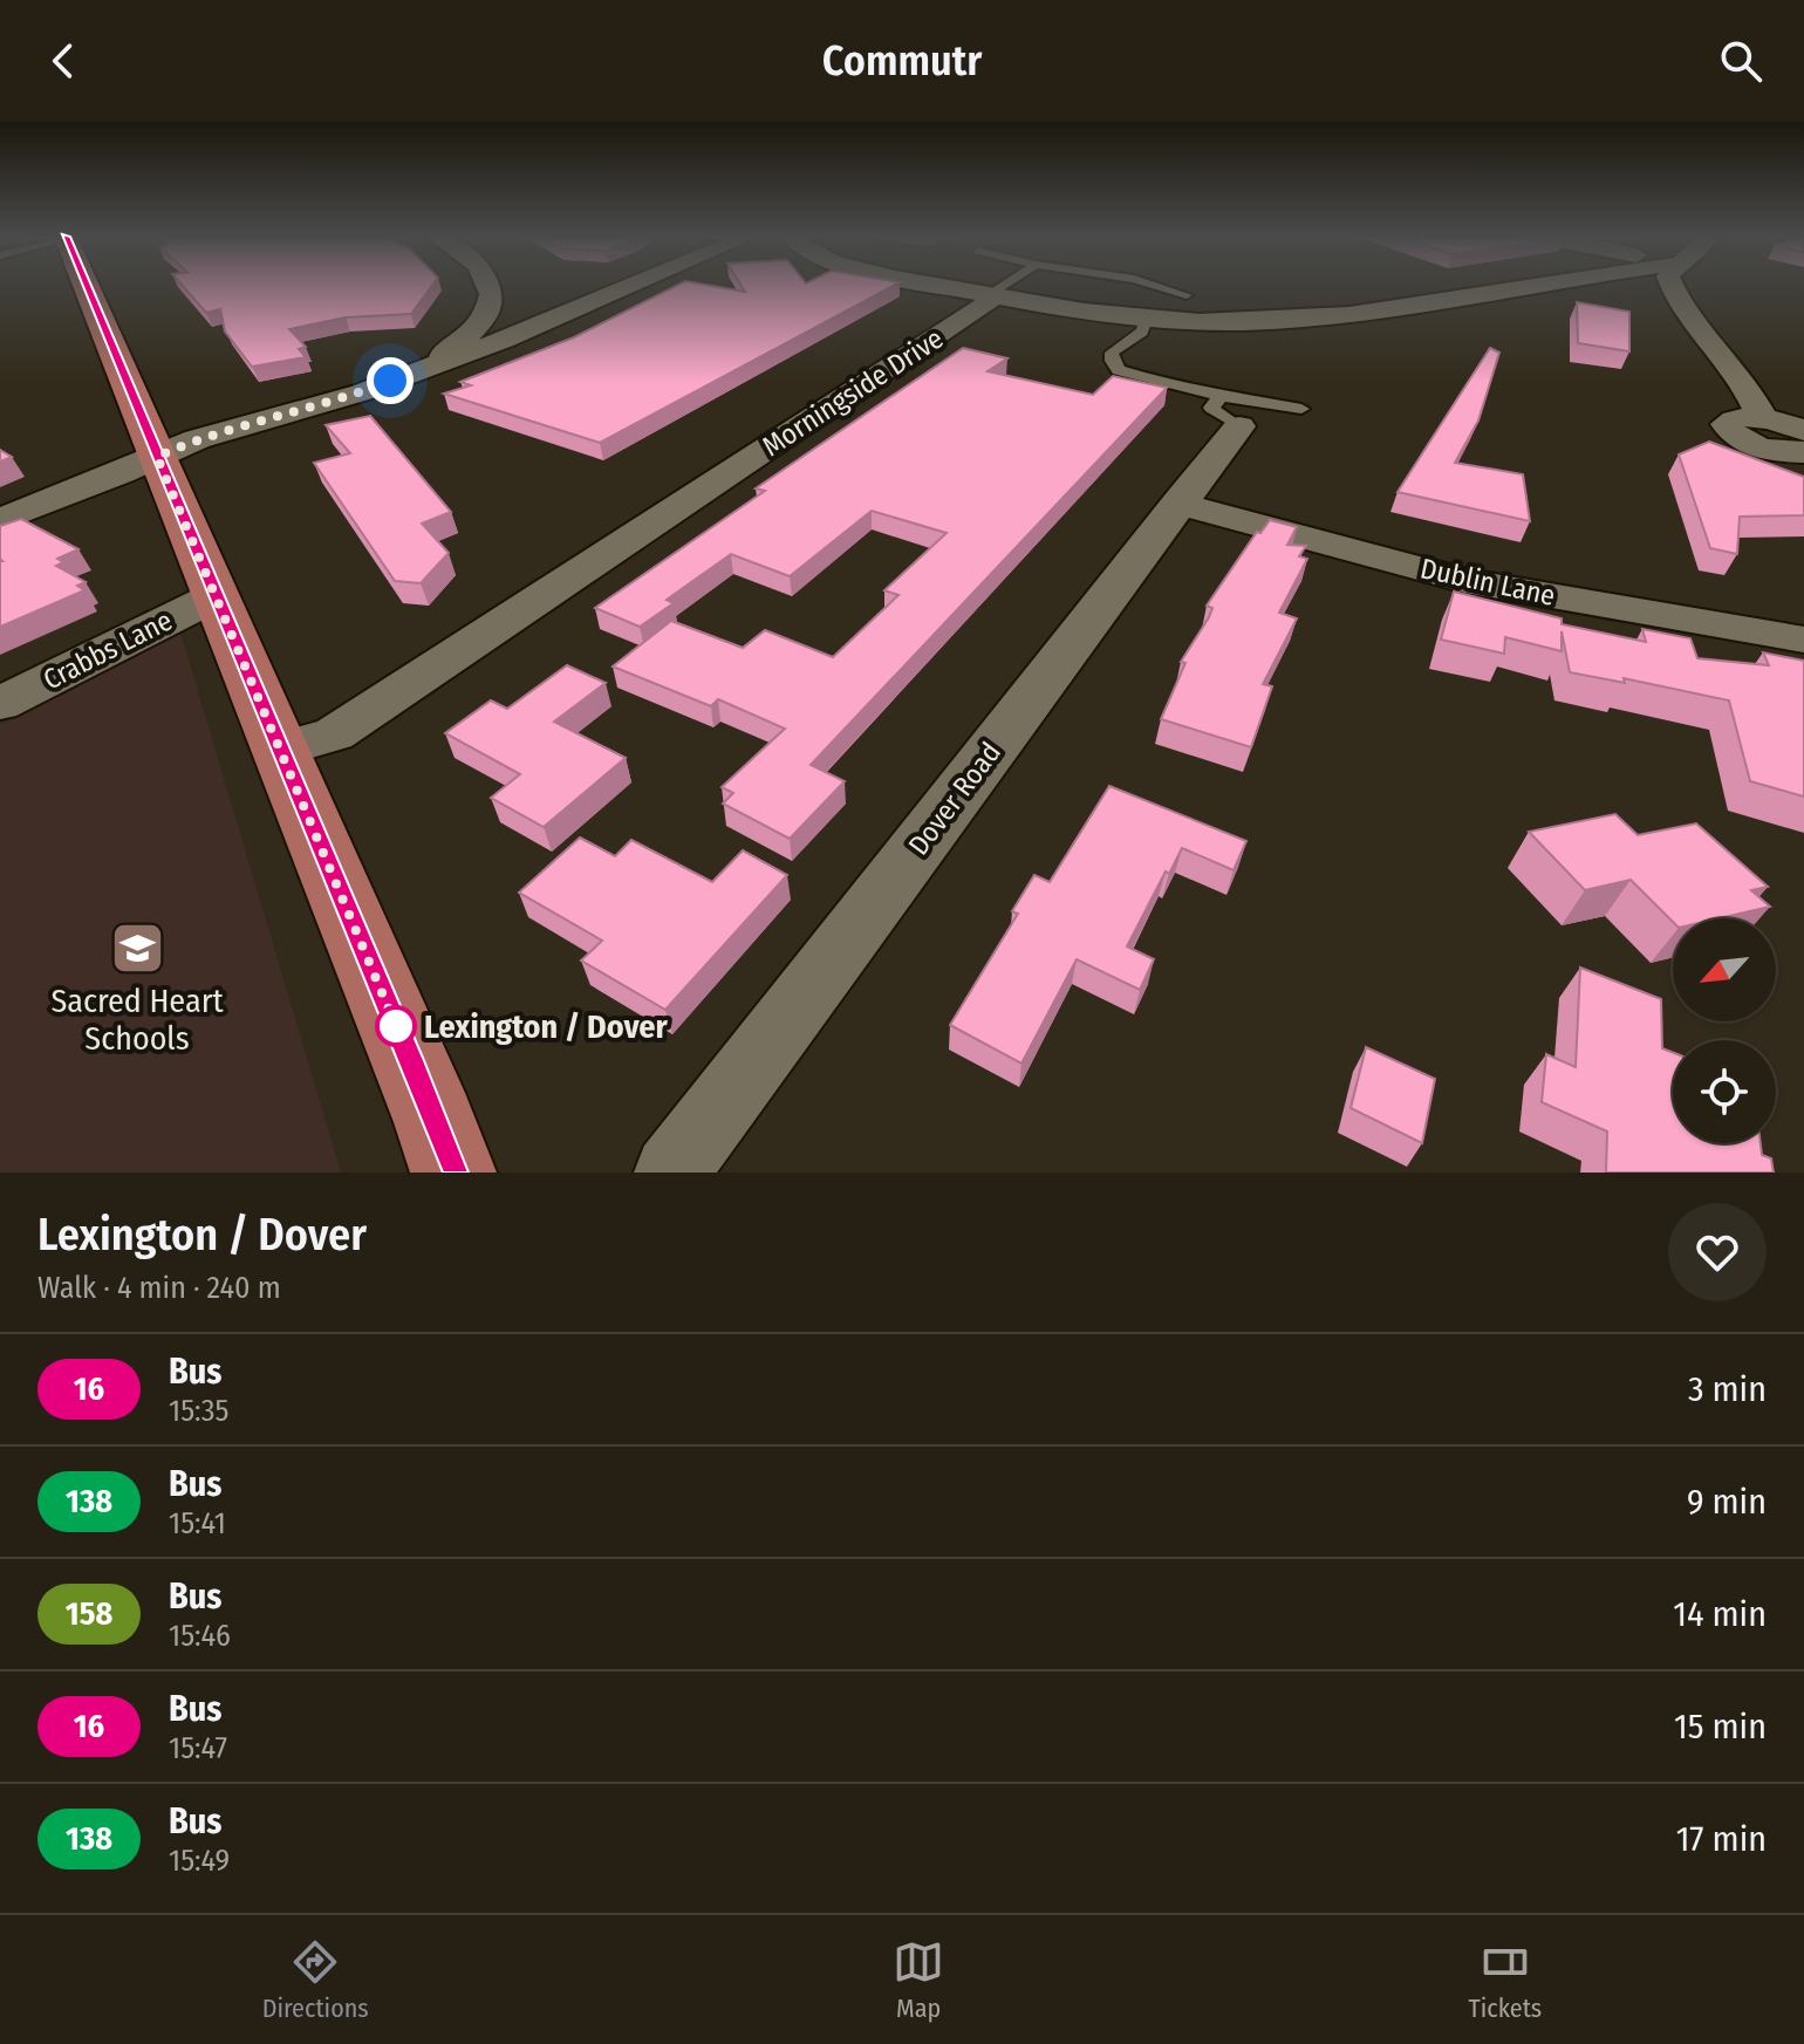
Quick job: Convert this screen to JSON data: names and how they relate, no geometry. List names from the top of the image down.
{
  "streets": {
    "street": [
      "Morningside Drive",
      "Dublin Lane",
      "Crabbs Lane",
      "Dover Road"
    ]
  },
  "crossings": [
    ["Dublin Lane", "Dover Road"]
  ],
  "places": {
    "school or university": ["Sacred Heart Schools"],
    "other": ["Lexington / Dover"]
  },
  "lines": ["bus line 16"],
  "north": "bottom left",
  "page": {
    "header": "Commutr",
    "heading": ["Lexington / Dover", "Walk · 4 min · 240 m"],
    "list": [
      {
        "mark": "16",
        "name": "Bus",
        "note": "15:35",
        "value": "3 min"
      },
      {
        "mark": "138",
        "name": "Bus",
        "note": "15:41",
        "value": "9 min"
      },
      {
        "mark": "158",
        "name": "Bus",
        "note": "15:46",
        "value": "14 min"
      },
      {
        "mark": "16",
        "name": "Bus",
        "note": "15:47",
        "value": "15 min"
      },
      {
        "mark": "138",
        "name": "Bus",
        "note": "15:49",
        "value": "17 min"
      }
    ],
    "tabs": ["Directions", "Map", "Tickets"]
  }
}
